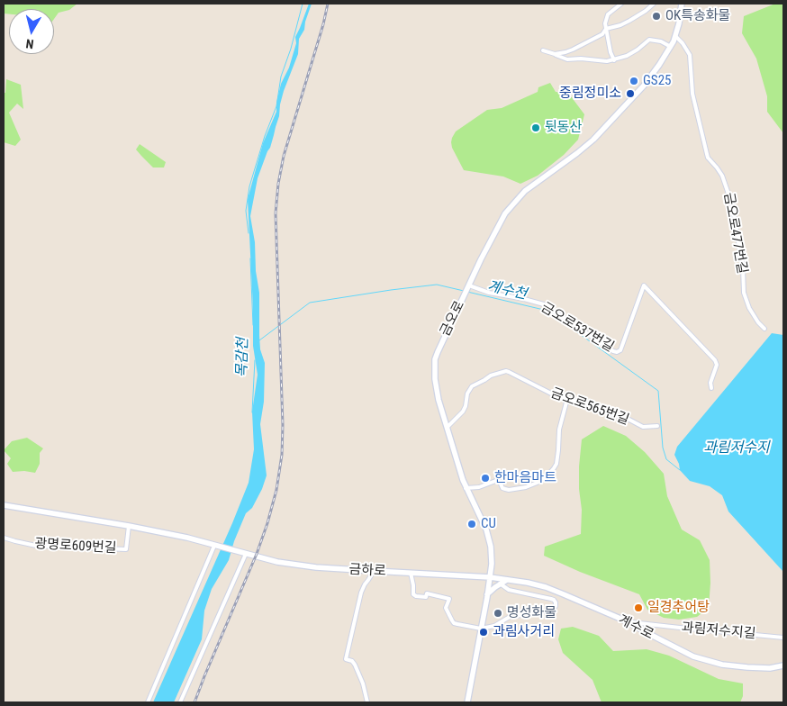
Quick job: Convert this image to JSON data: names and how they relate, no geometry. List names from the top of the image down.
{
  "streets": {
    "main road": ["금오로", "금하로", "계수로"],
    "street": [
      "금오로477번길",
      "금오로537번길",
      "금오로565번길",
      "광명로609번길",
      "과림저수지길"
    ]
  },
  "crossings": [
    ["금오로477번길", "금오로"],
    ["금오로", "금오로537번길"],
    ["금오로", "금오로565번길"],
    ["금오로", "금하로"],
    ["금오로", "계수로"],
    ["금하로", "계수로"],
    ["계수로", "과림저수지길"]
  ],
  "water": ["계수천", "목감천", "과림저수지"],
  "places": [
    "OK특송화물",
    "GS25",
    "중림정미소",
    "뒷동산",
    "한마음마트",
    "CU",
    "일경추어탕",
    "명성화물",
    "과림사거리"
  ],
  "north": "bottom"
}
